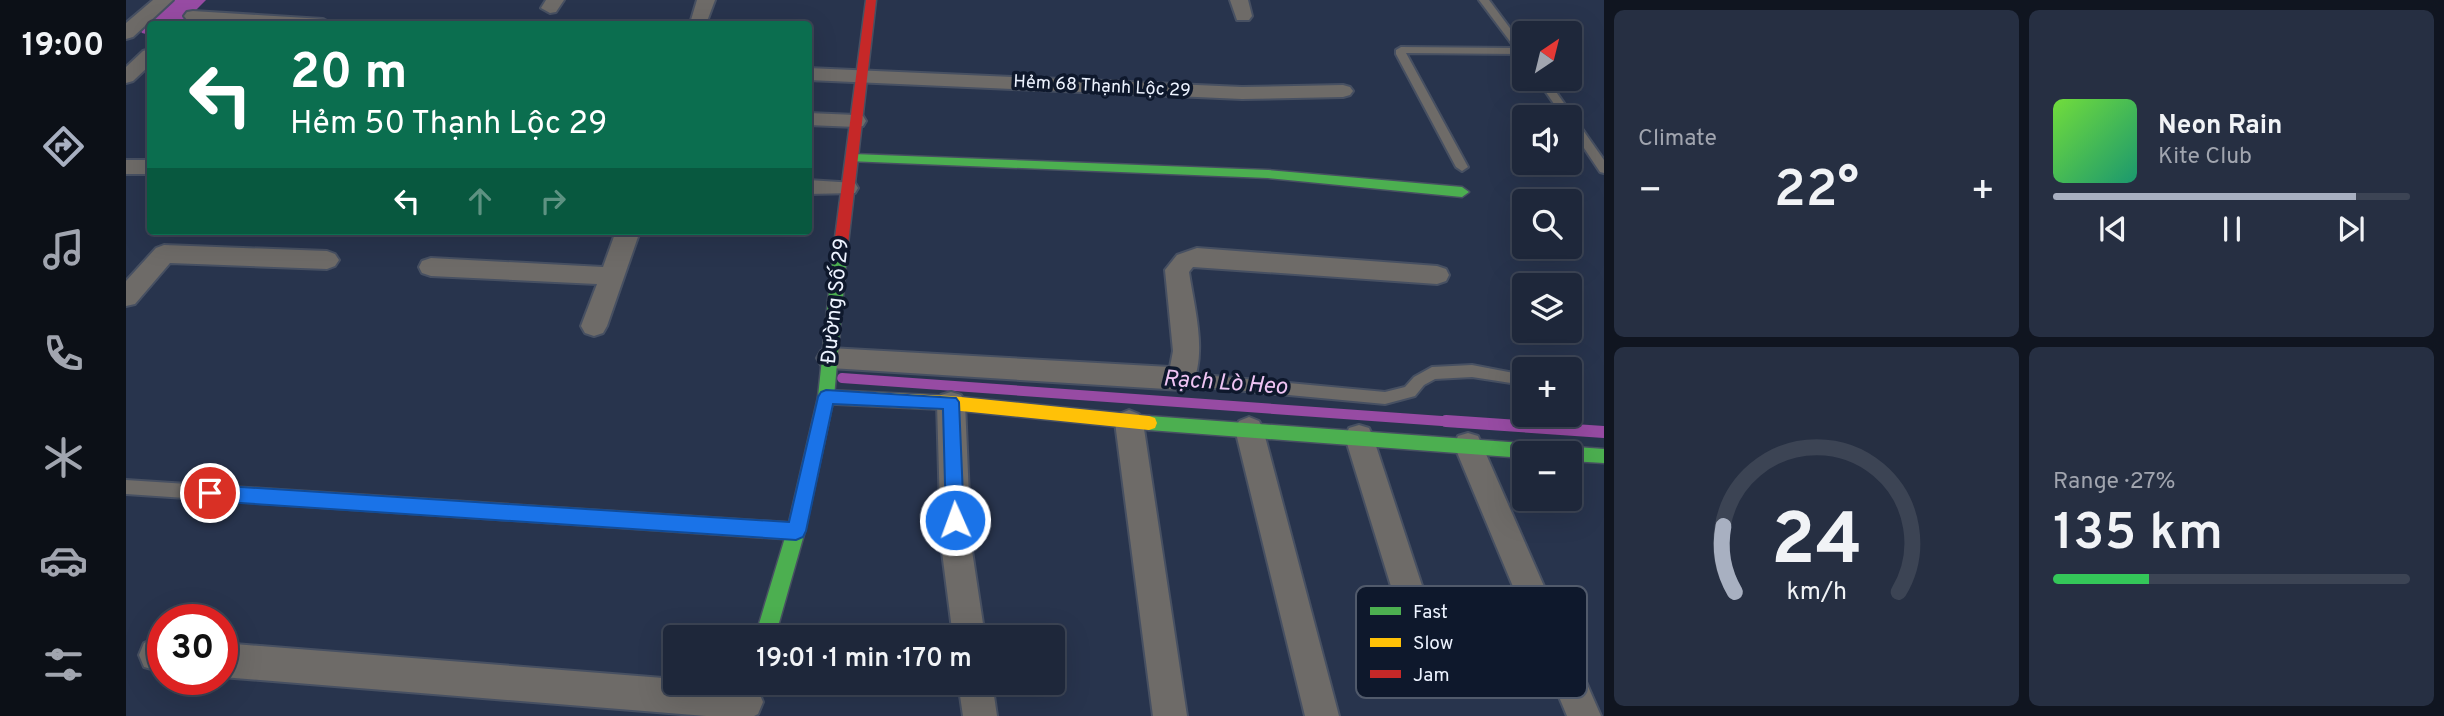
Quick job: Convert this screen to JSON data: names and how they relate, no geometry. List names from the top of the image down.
{
  "streets": {
    "street": ["Hẻm 68 Thạnh Lộc 29", "Đường Số 29"]
  },
  "crossings": [
    ["Hẻm 68 Thạnh Lộc 29", "Đường Số 29"]
  ],
  "water": ["Rạch Lò Heo"],
  "legend": ["Fast", "Slow", "Jam"],
  "north": "top right",
  "page": {
    "tabs": "19:00",
    "tile": [
      "Climate",
      ["Range · 27%", "135 km"]
    ],
    "map_buttons": ["+", "−"],
    "turn": ["20 m", "Hẻm 50 Thạnh Lộc 29"],
    "song": ["Neon Rain", "Kite Club"],
    "heat": ["−", "22°", "+"],
    "limit": "30",
    "trip": "19:01 · 1 min · 170 m",
    "gauge": ["24", "km/h"]
  }
}
